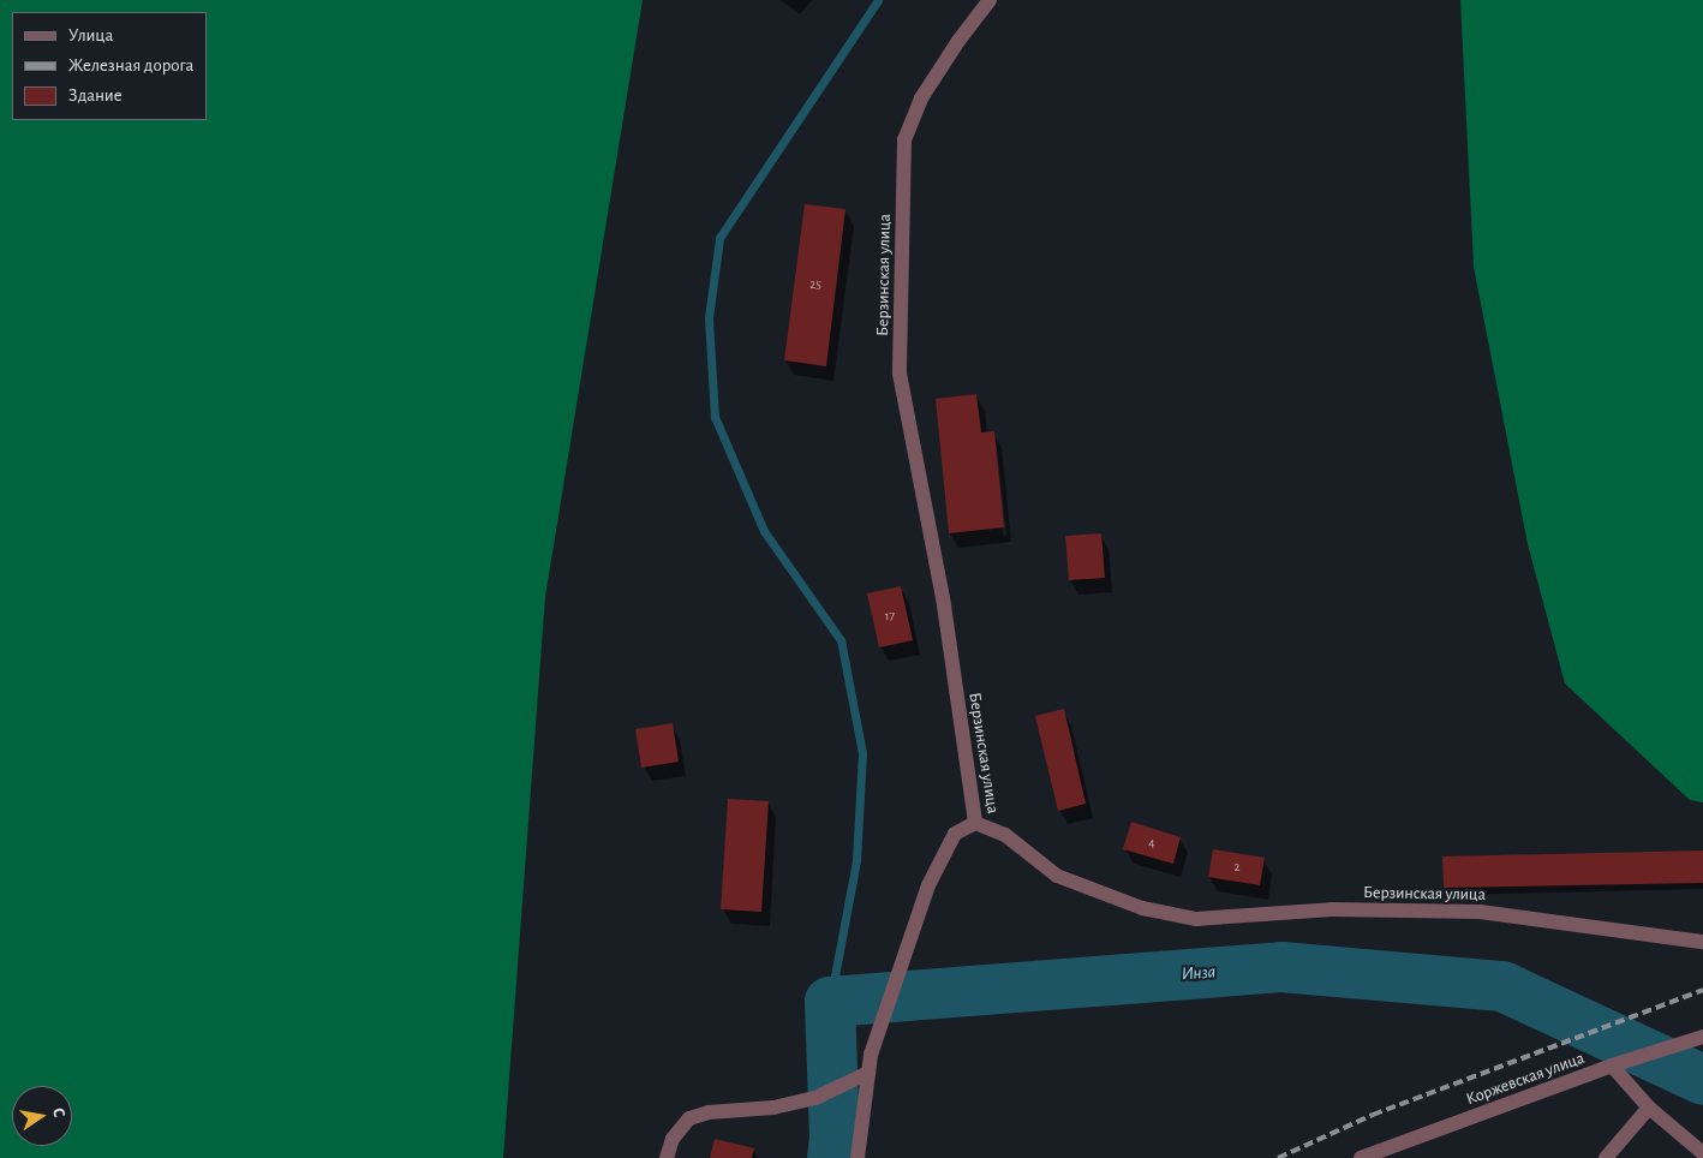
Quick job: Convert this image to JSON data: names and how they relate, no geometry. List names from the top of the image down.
{
  "streets": {
    "street": ["Берзинская улица", "Коржевская улица"]
  },
  "water": ["Инза"],
  "house_numbers": [
    "25",
    "17",
    "4",
    "2"
  ],
  "legend": ["Улица", "Железная дорога", "Здание"],
  "north": "right"
}
